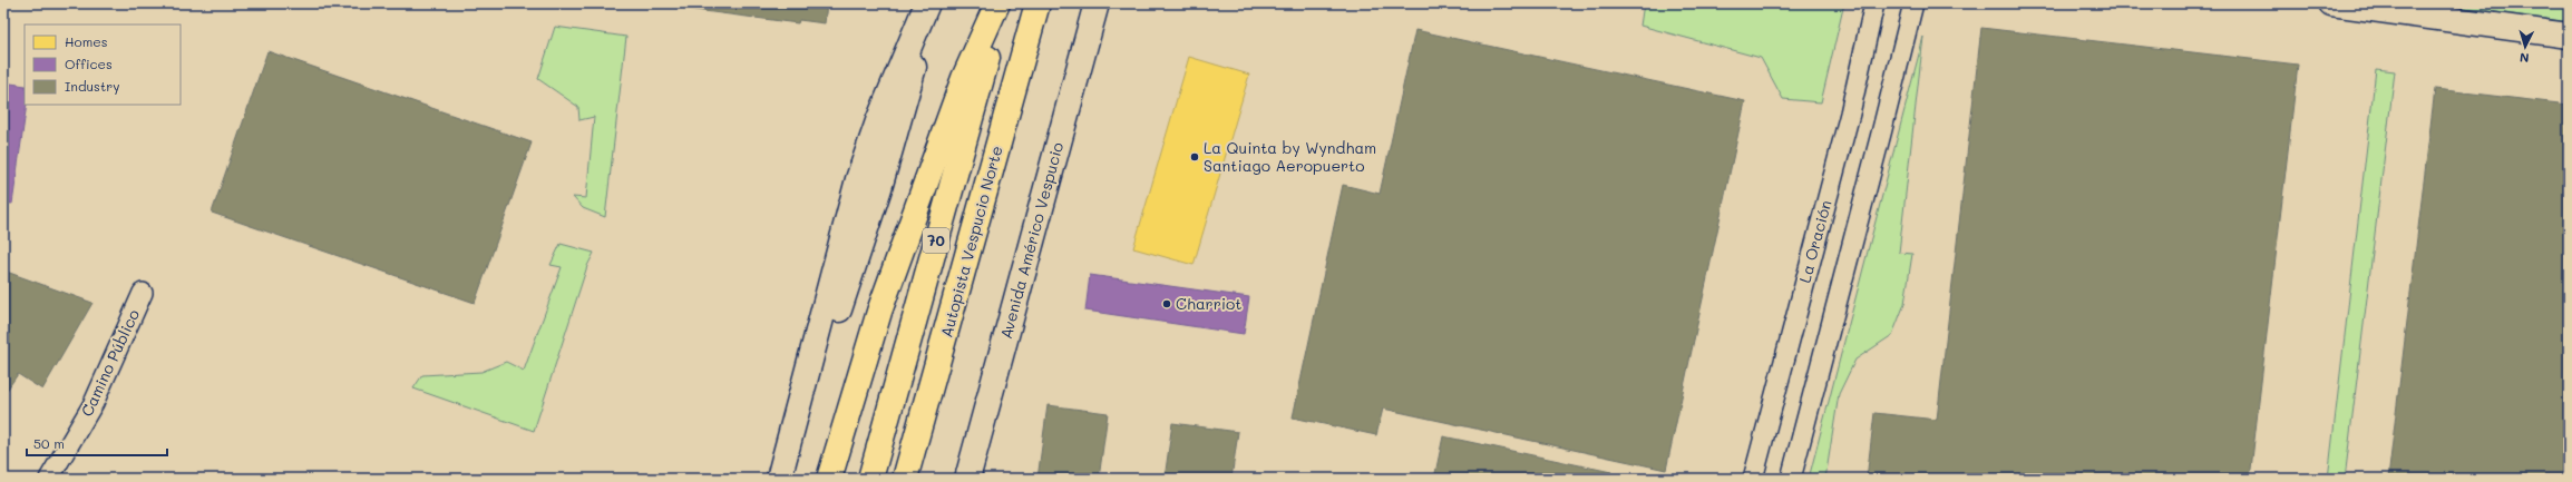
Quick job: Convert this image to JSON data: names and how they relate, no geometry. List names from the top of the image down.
{
  "streets": {
    "highway": ["70", "Autopista Vespucio Norte"],
    "street": ["Avenida Américo Vespucio", "La Oración", "Camino Público"]
  },
  "places": ["La Quinta by Wyndham Santiago Aeropuerto", "Charriot"],
  "legend": ["Homes", "Offices", "Industry"],
  "scale_bar": "50 m",
  "north": "bottom"
}
